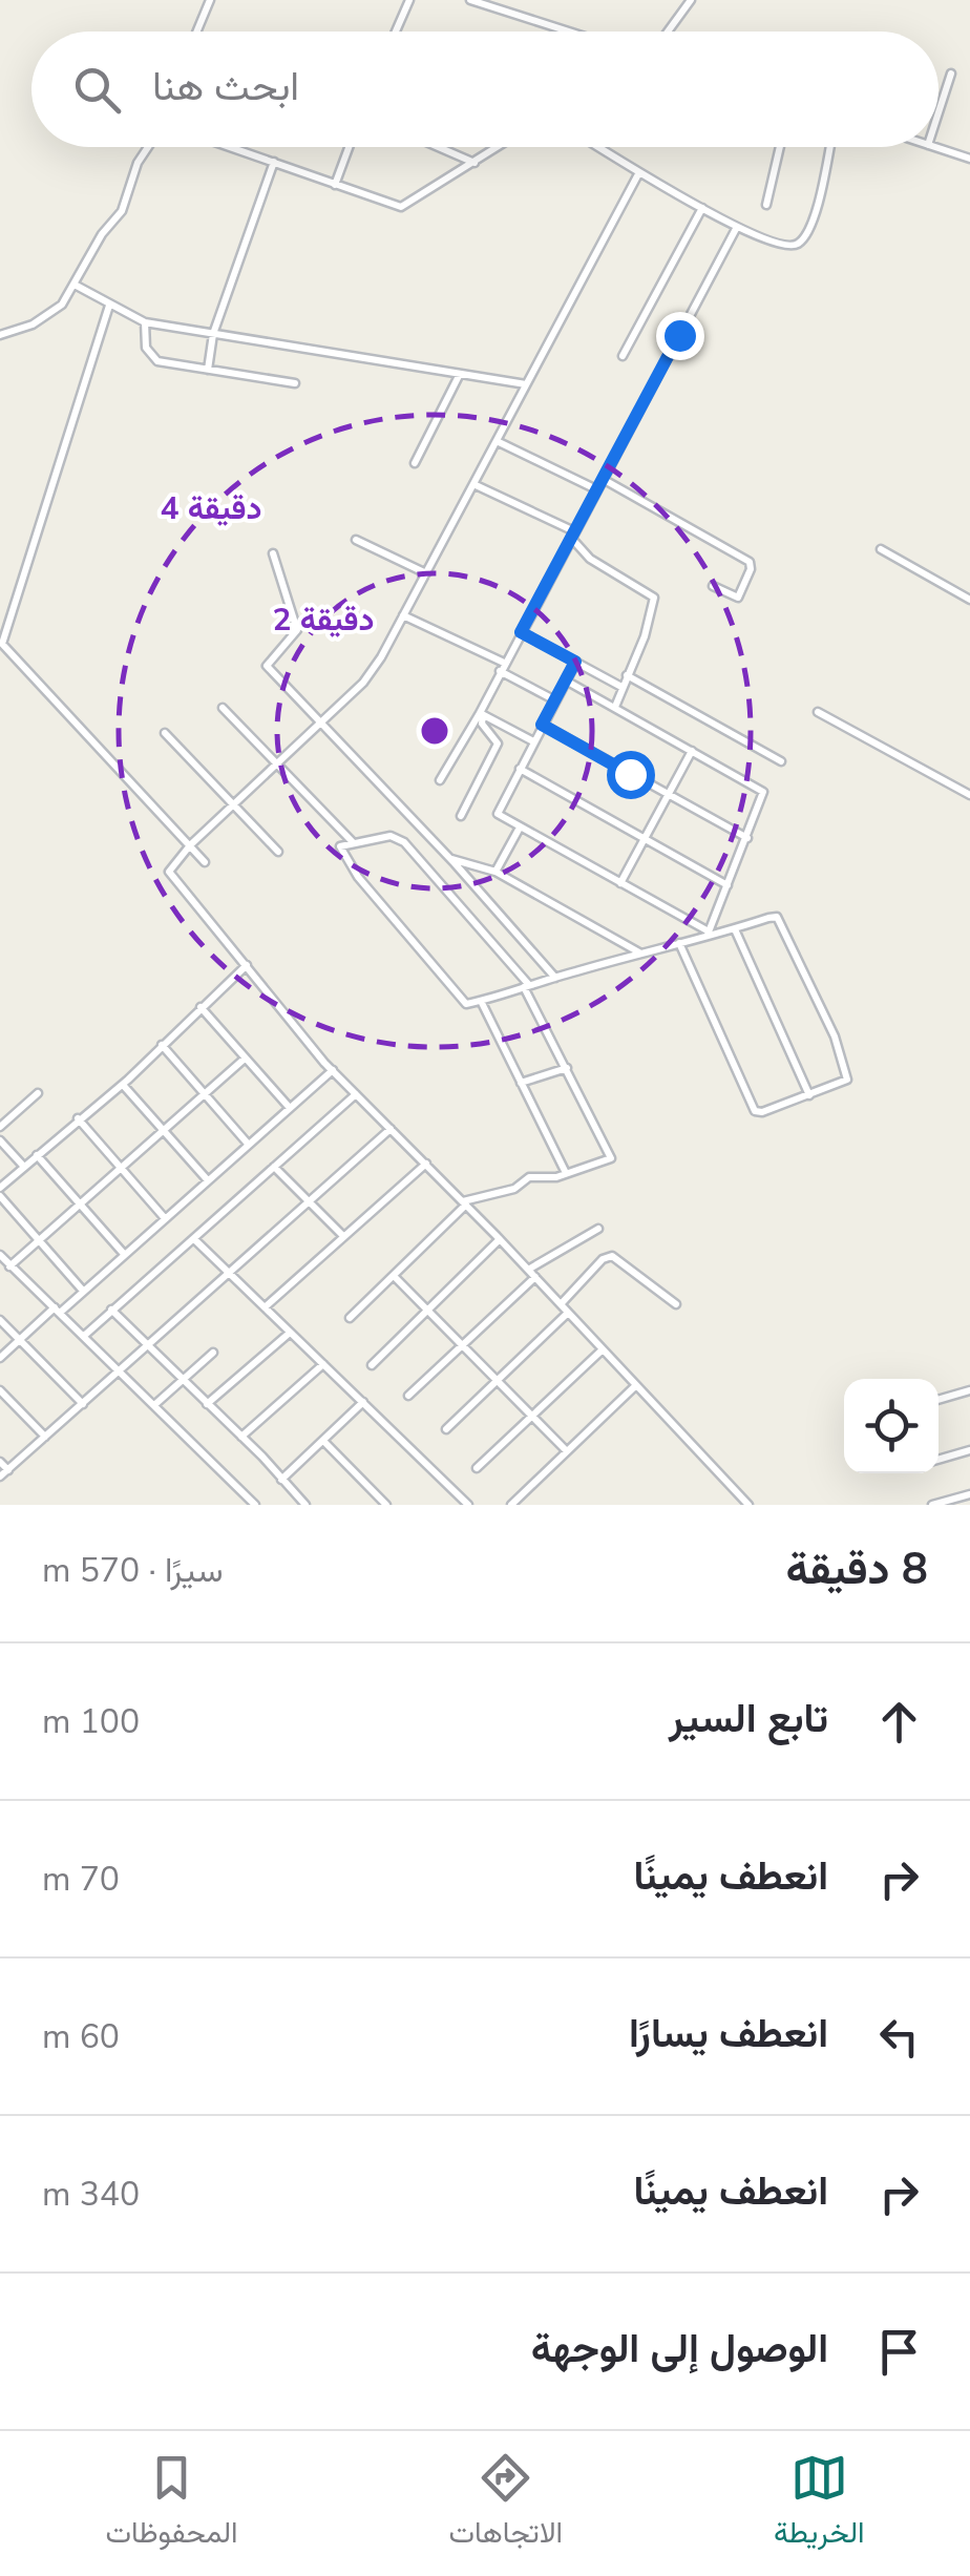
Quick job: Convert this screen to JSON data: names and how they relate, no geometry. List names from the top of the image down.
{
  "page": {
    "search": "ابحث هنا",
    "heading": ["8 دقيقة", "سيرًا · 570 m"],
    "list": [
      ["تابع السير", "100 m"],
      ["انعطف يمينًا", "70 m"],
      ["انعطف يسارًا", "60 m"],
      ["انعطف يمينًا", "340 m"],
      "الوصول إلى الوجهة"
    ],
    "nav": ["الخريطة", "الاتجاهات", "المحفوظات"]
  },
  "rings": ["4 دقيقة", "2 دقيقة"]
}
